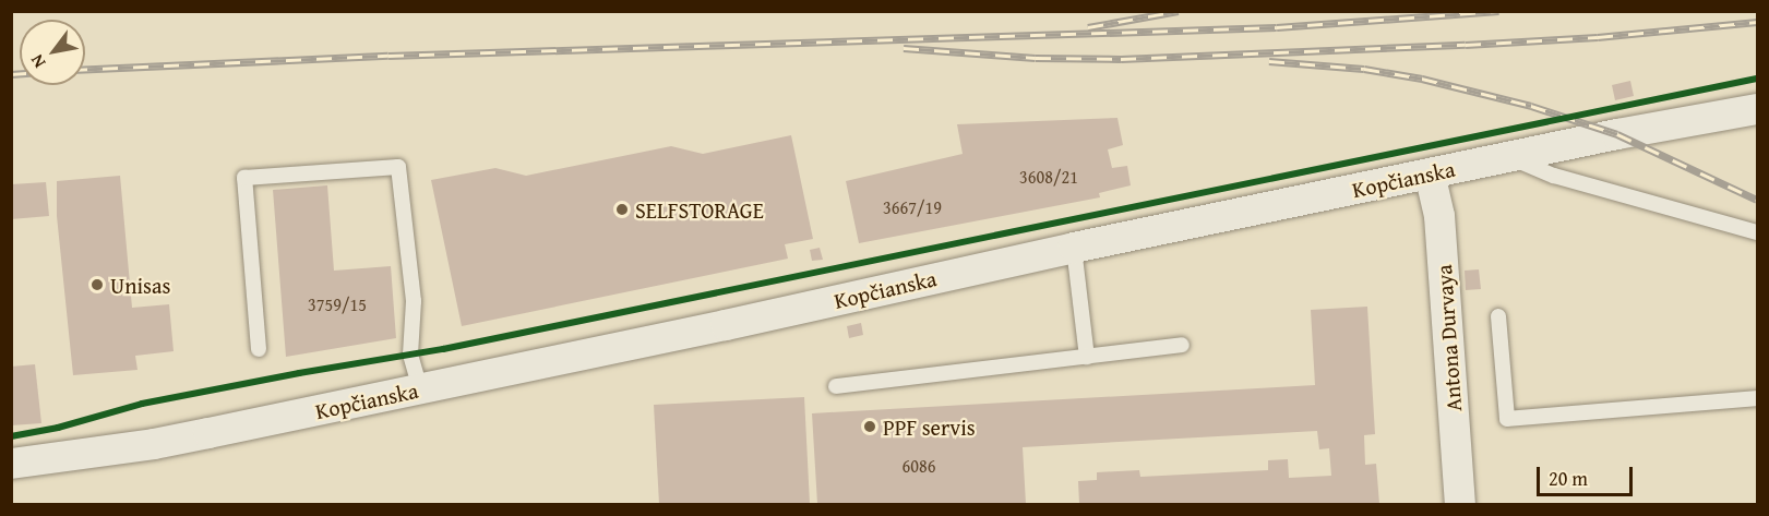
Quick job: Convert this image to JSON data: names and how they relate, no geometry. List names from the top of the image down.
{
  "streets": {
    "street": ["Kopčianska", "Antona Durvaya"]
  },
  "crossings": [
    ["Kopčianska", "Antona Durvaya"]
  ],
  "places": ["SELFSTORAGE", "Unisas", "PPF servis"],
  "house_numbers": [
    "3608/21",
    "3667/19",
    "3759/15",
    "6086"
  ],
  "scale_bar": "20 m",
  "north": "bottom left"
}
